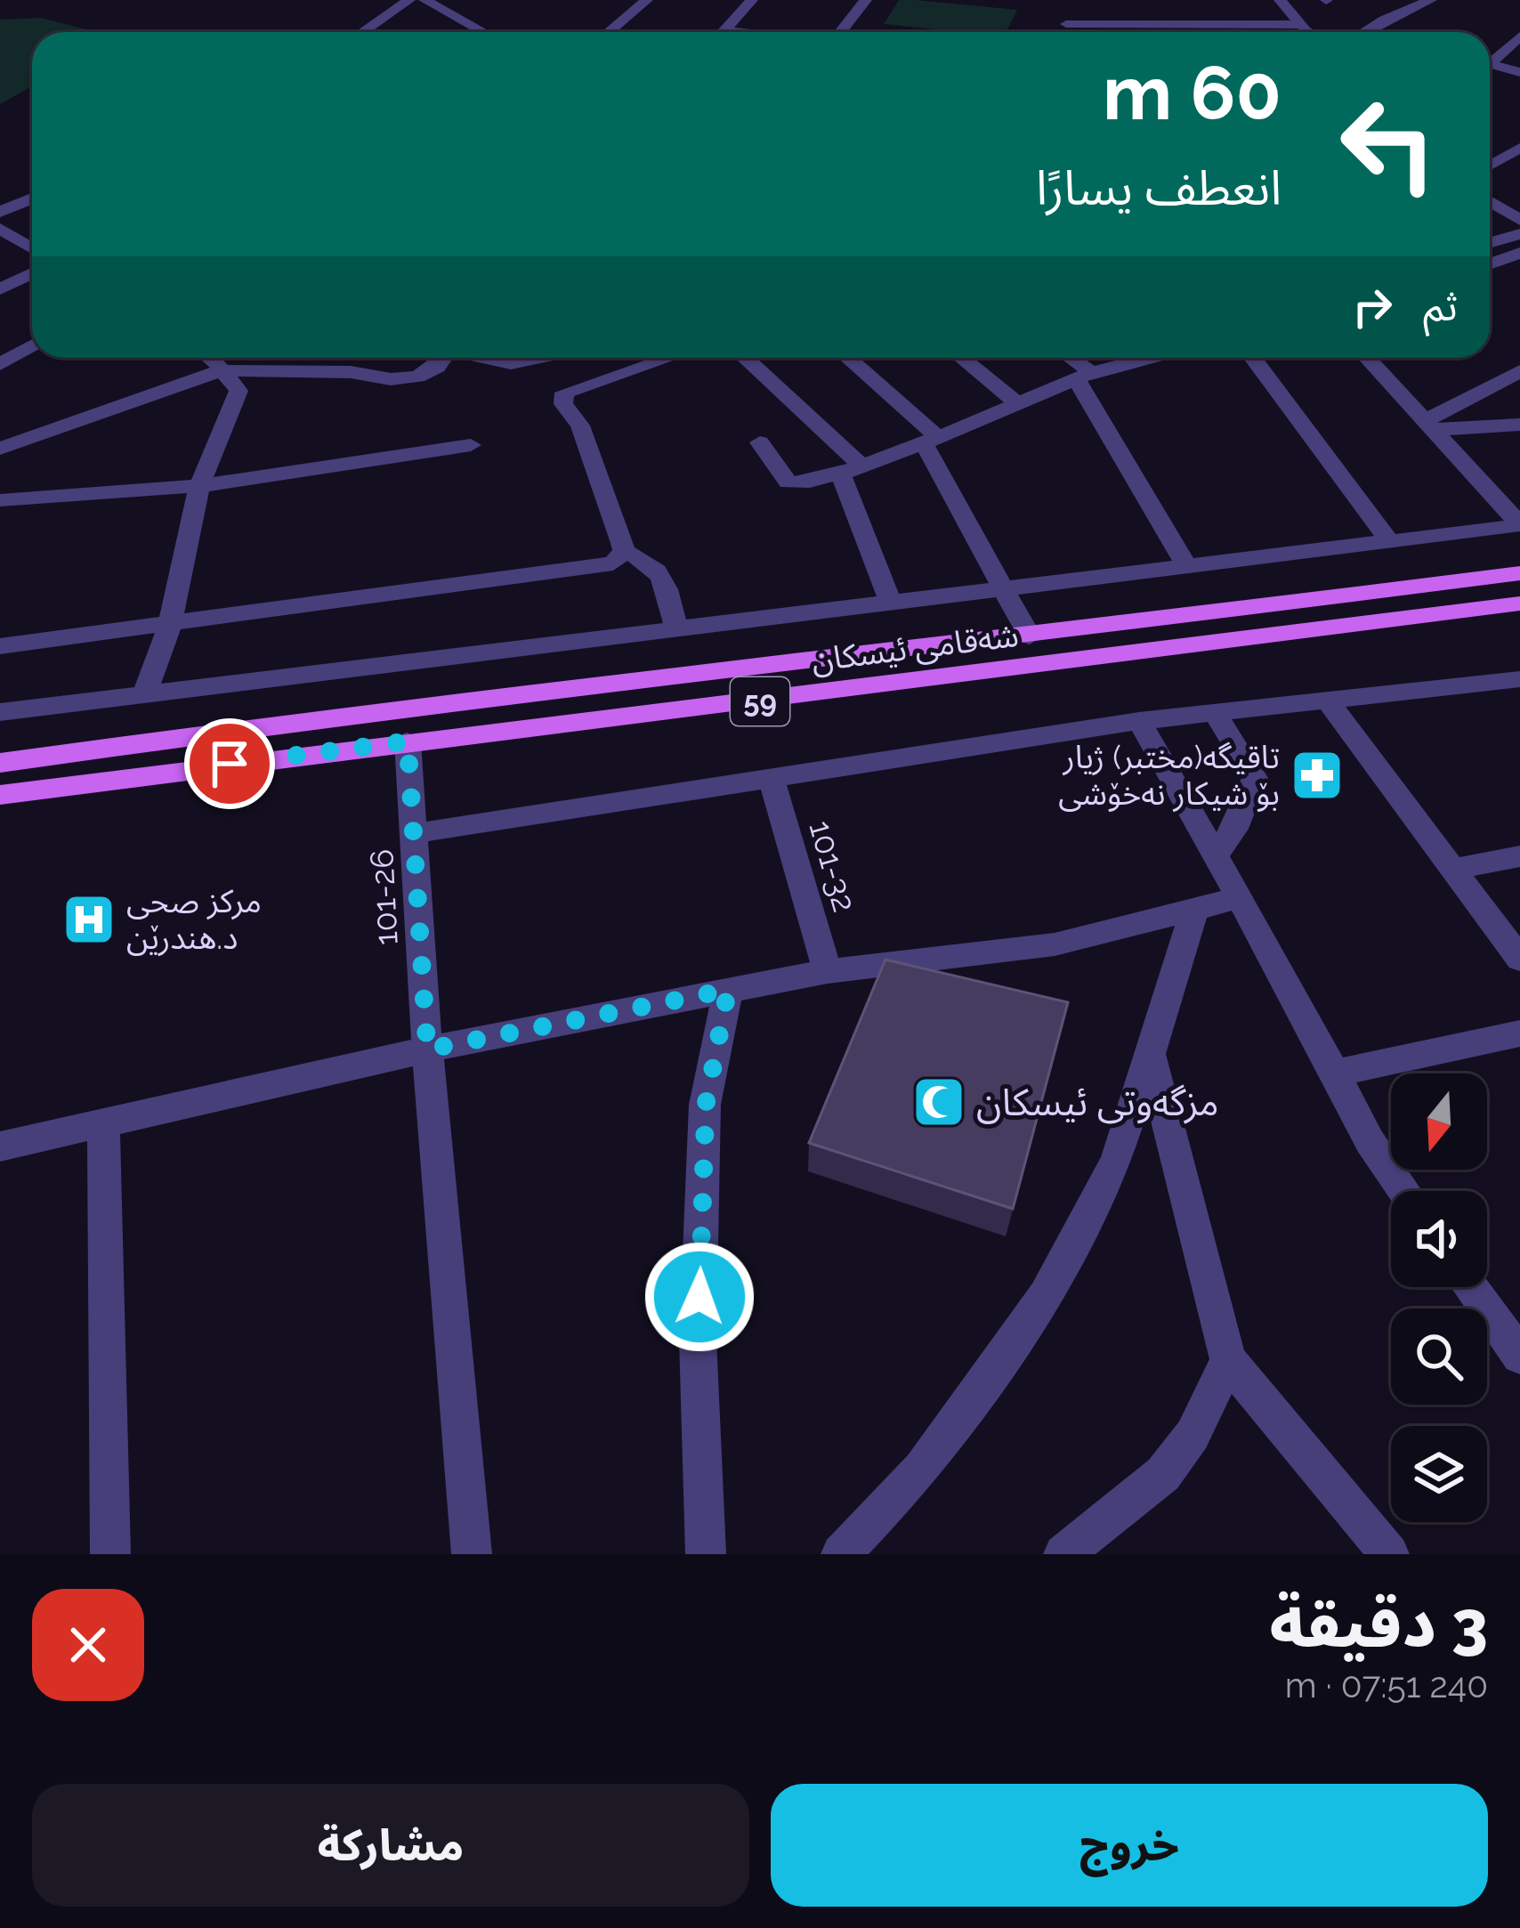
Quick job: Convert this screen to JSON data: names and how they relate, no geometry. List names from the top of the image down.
{
  "streets": {
    "main road": ["شەقامی ئیسکان", "59"],
    "street": ["101-32", "101-26"]
  },
  "crossings": [
    ["شەقامی ئیسکان", "101-26"]
  ],
  "places": {
    "pharmacy": ["تاقیگە(مختبر) ژیار بۆ شیکار نەخۆشی"],
    "hospital": ["مرکز صحی د.هندرێن"],
    "mosque": ["مزگەوتی ئیسکان"]
  },
  "north": "bottom",
  "page": {
    "turn": ["60 m", "انعطف يسارًا"],
    "then": "ثم",
    "heading": ["3 دقيقة", "240 m · 07:51"],
    "buttons": ["خروج", "مشاركة"]
  }
}
